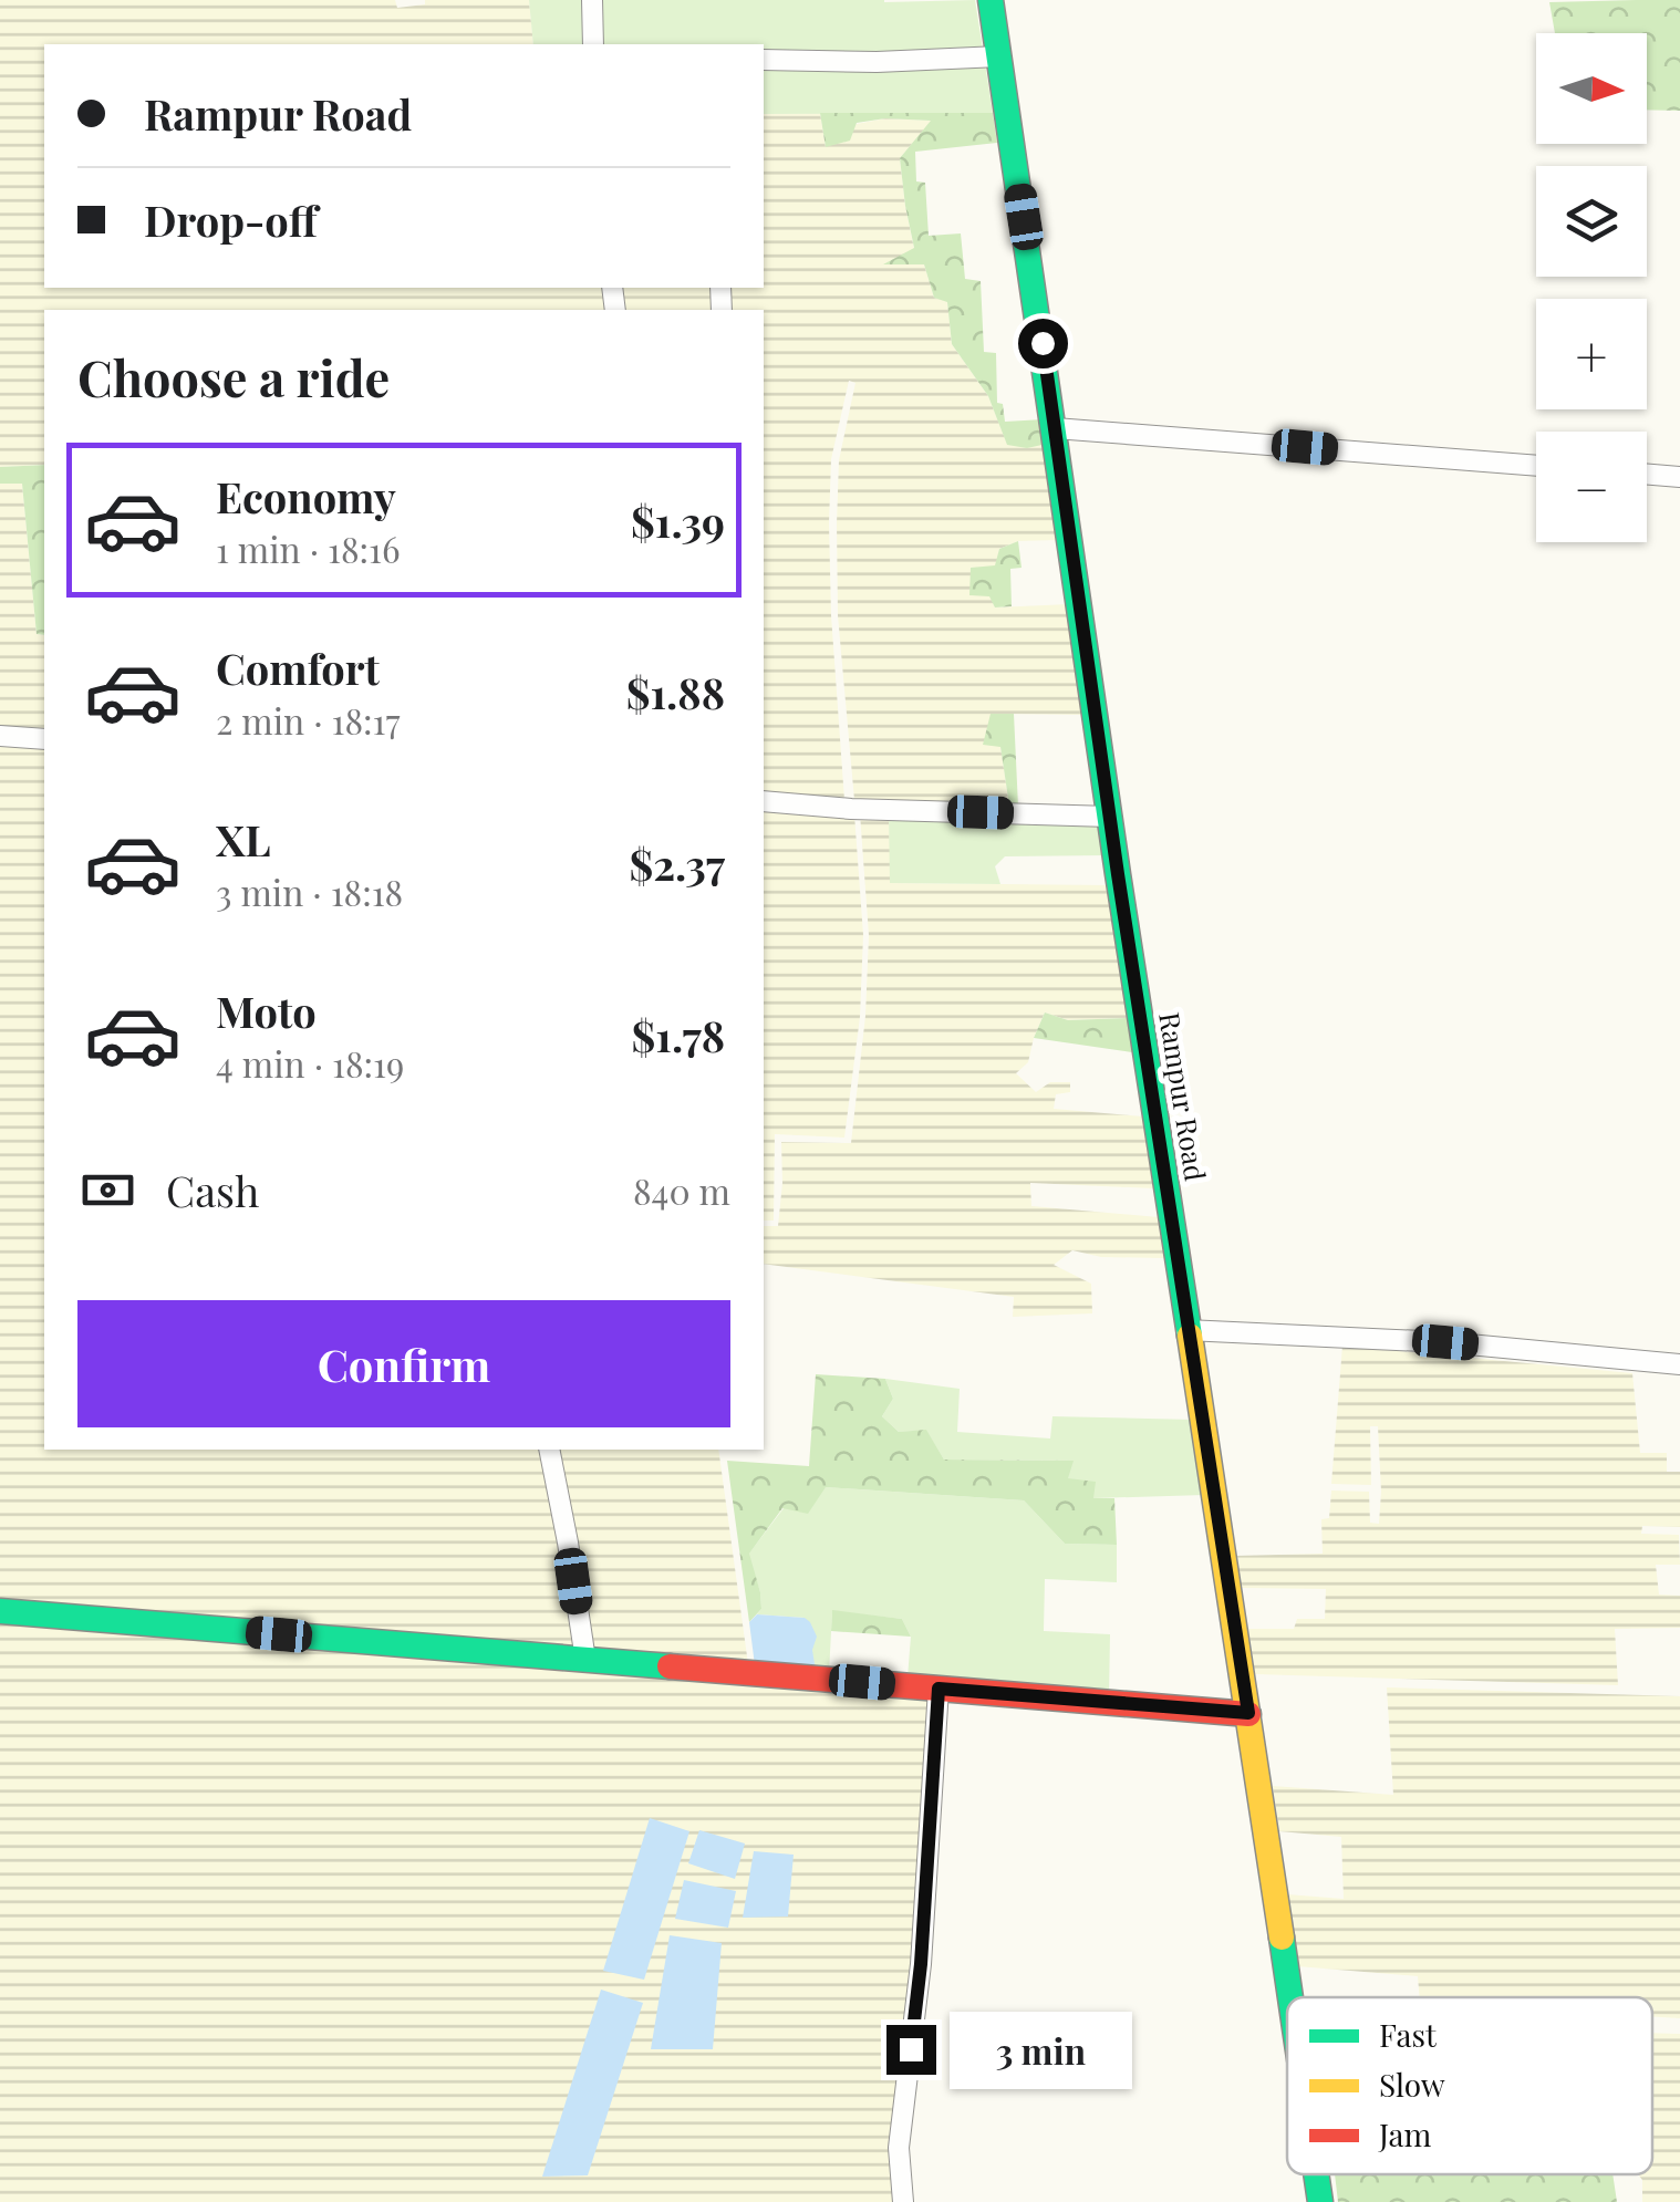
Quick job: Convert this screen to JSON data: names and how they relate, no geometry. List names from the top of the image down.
{
  "streets": {
    "main road": ["Rampur Road"]
  },
  "legend": ["Fast", "Slow", "Jam"],
  "north": "right",
  "page": {
    "map_buttons": ["+", "−"],
    "banner": ["Rampur Road", "Drop-off"],
    "heading": "Choose a ride",
    "list": [
      {
        "name": "Economy",
        "note": "1 min · 18:16",
        "value": "$1.39"
      },
      {
        "name": "Comfort",
        "note": "2 min · 18:17",
        "value": "$1.88"
      },
      {
        "name": "XL",
        "note": "3 min · 18:18",
        "value": "$2.37"
      },
      {
        "name": "Moto",
        "note": "4 min · 18:19",
        "value": "$1.78"
      }
    ],
    "pay": ["Cash", "840 m"],
    "buttons": "Confirm",
    "bubble": "3 min"
  }
}
